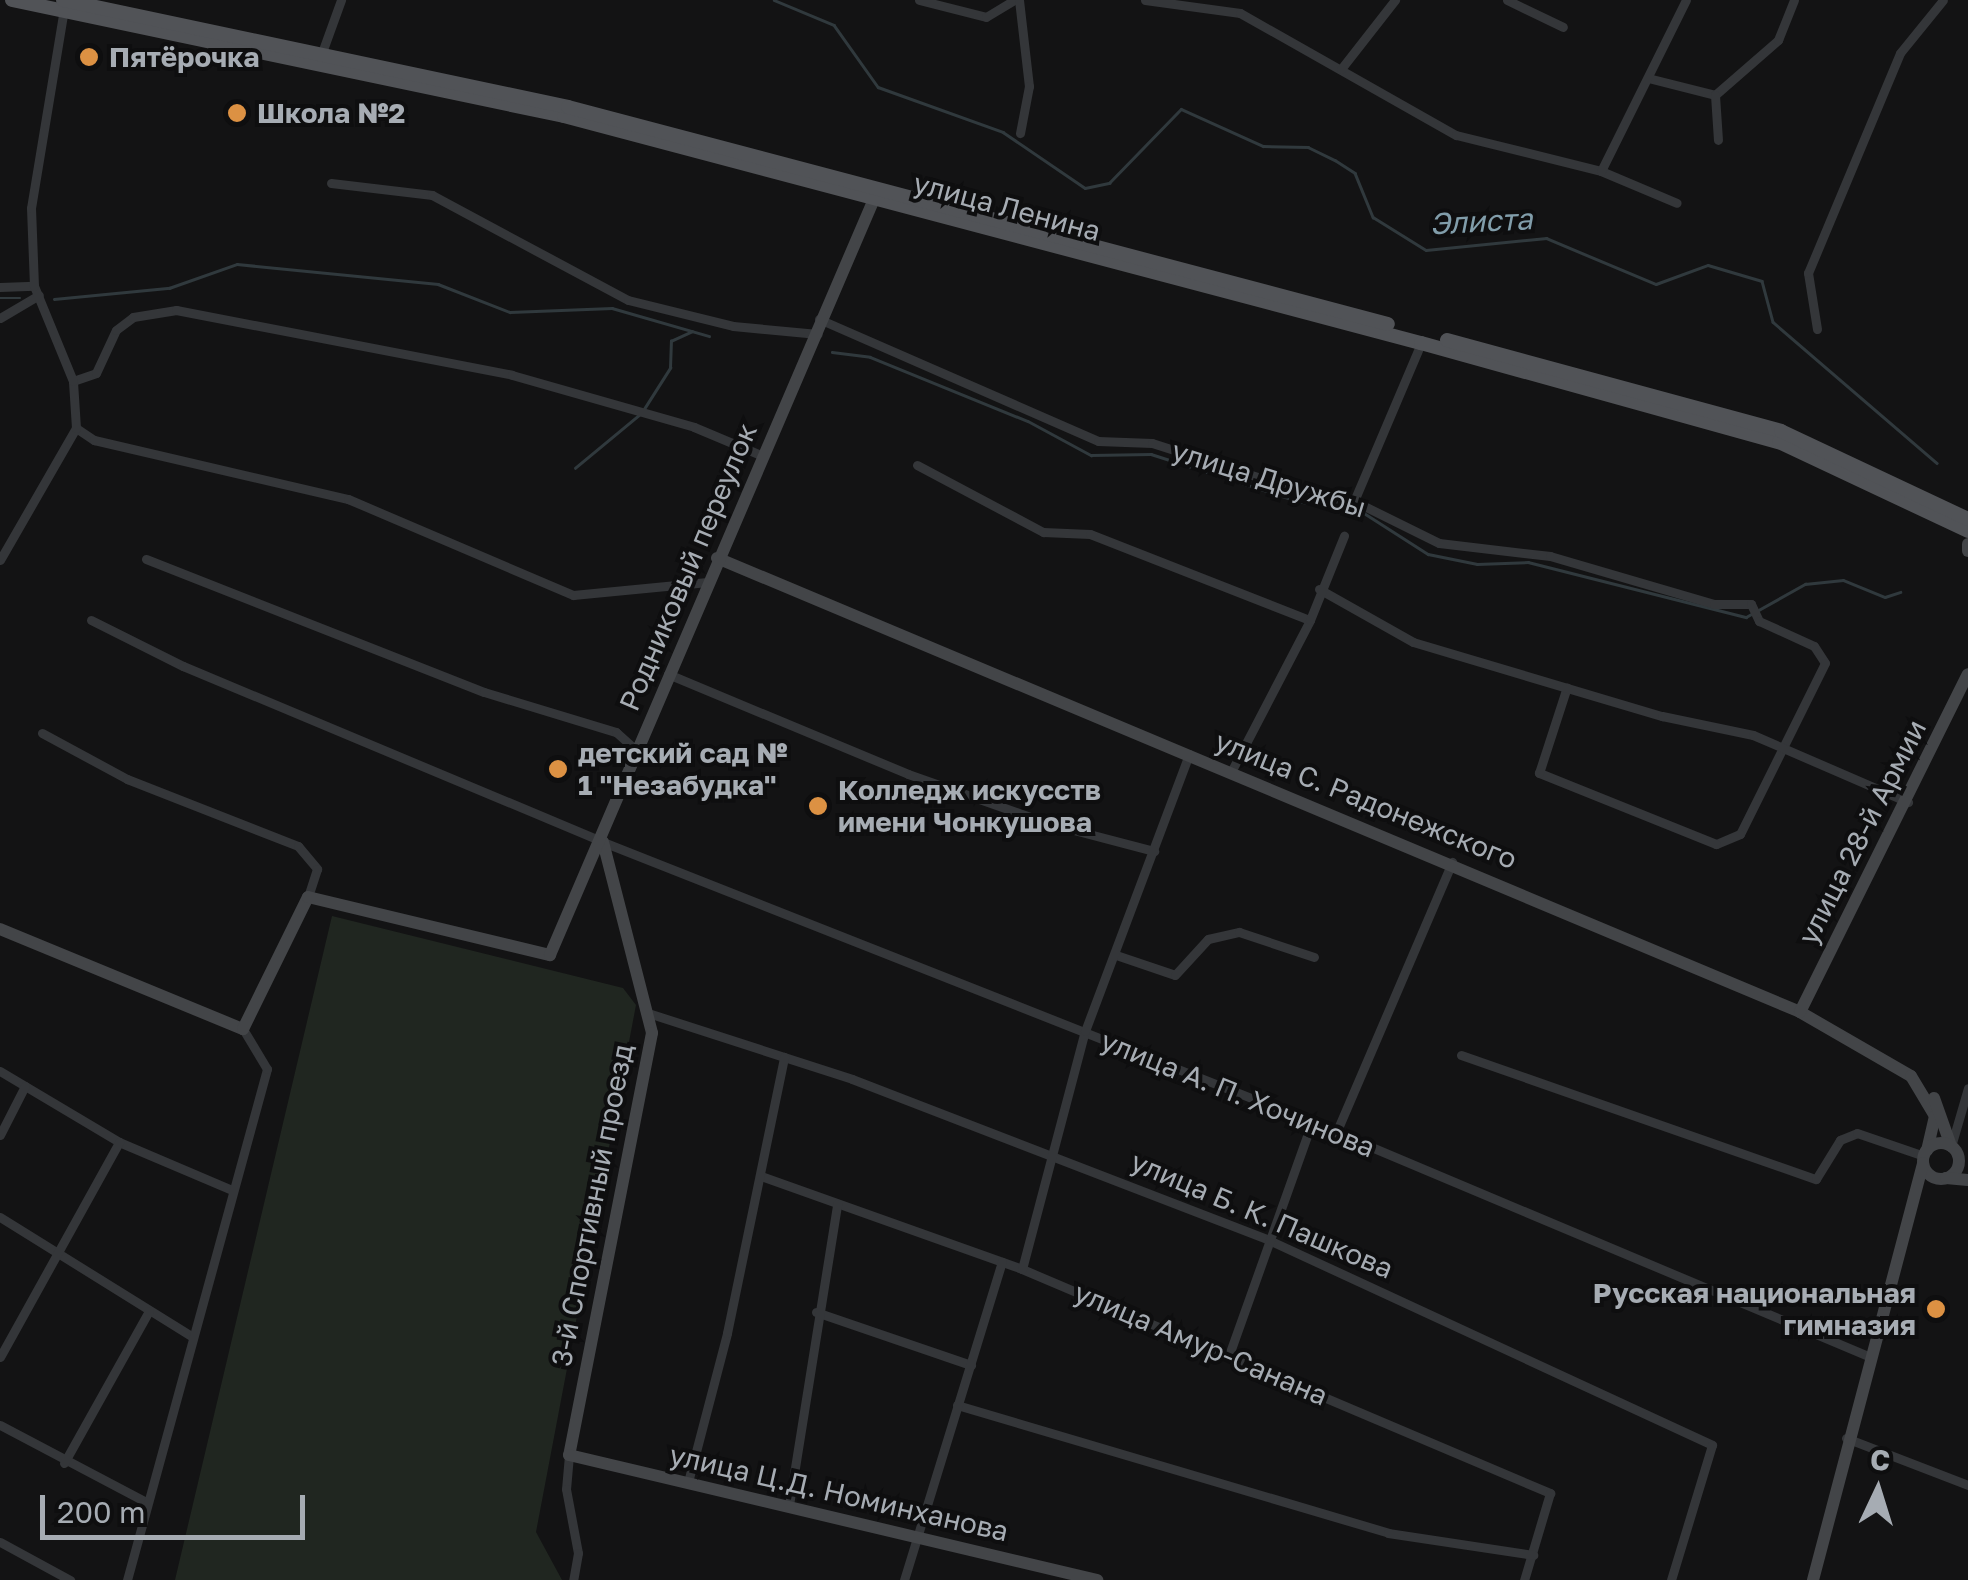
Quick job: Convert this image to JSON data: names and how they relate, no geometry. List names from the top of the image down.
{
  "streets": {
    "main road": ["улица Ленина"],
    "street": [
      "улица Дружбы",
      "Родниковый переулок",
      "улица С. Радонежского",
      "улица 28-й Армии",
      "улица А. П. Хочинова",
      "3-й Спортивный проезд",
      "улица Б. К. Пашкова",
      "улица Амур-Санана",
      "улица Ц.Д. Номинханова"
    ]
  },
  "crossings": [
    ["улица Ленина", "Родниковый переулок"],
    ["улица Дружбы", "Родниковый переулок"],
    ["Родниковый переулок", "улица С. Радонежского"],
    ["Родниковый переулок", "улица А. П. Хочинова"],
    ["Родниковый переулок", "3-й Спортивный проезд"],
    ["улица С. Радонежского", "улица 28-й Армии"],
    ["улица А. П. Хочинова", "3-й Спортивный проезд"],
    ["3-й Спортивный проезд", "улица Б. К. Пашкова"],
    ["3-й Спортивный проезд", "улица Ц.Д. Номинханова"]
  ],
  "water": ["Элиста"],
  "places": [
    "Пятёрочка",
    "Школа №2",
    "детский сад № 1 \"Незабудка\"",
    "Колледж искусств имени Чонкушова",
    "Русская национальная гимназия"
  ],
  "scale_bar": "200 m",
  "north": "top"
}
